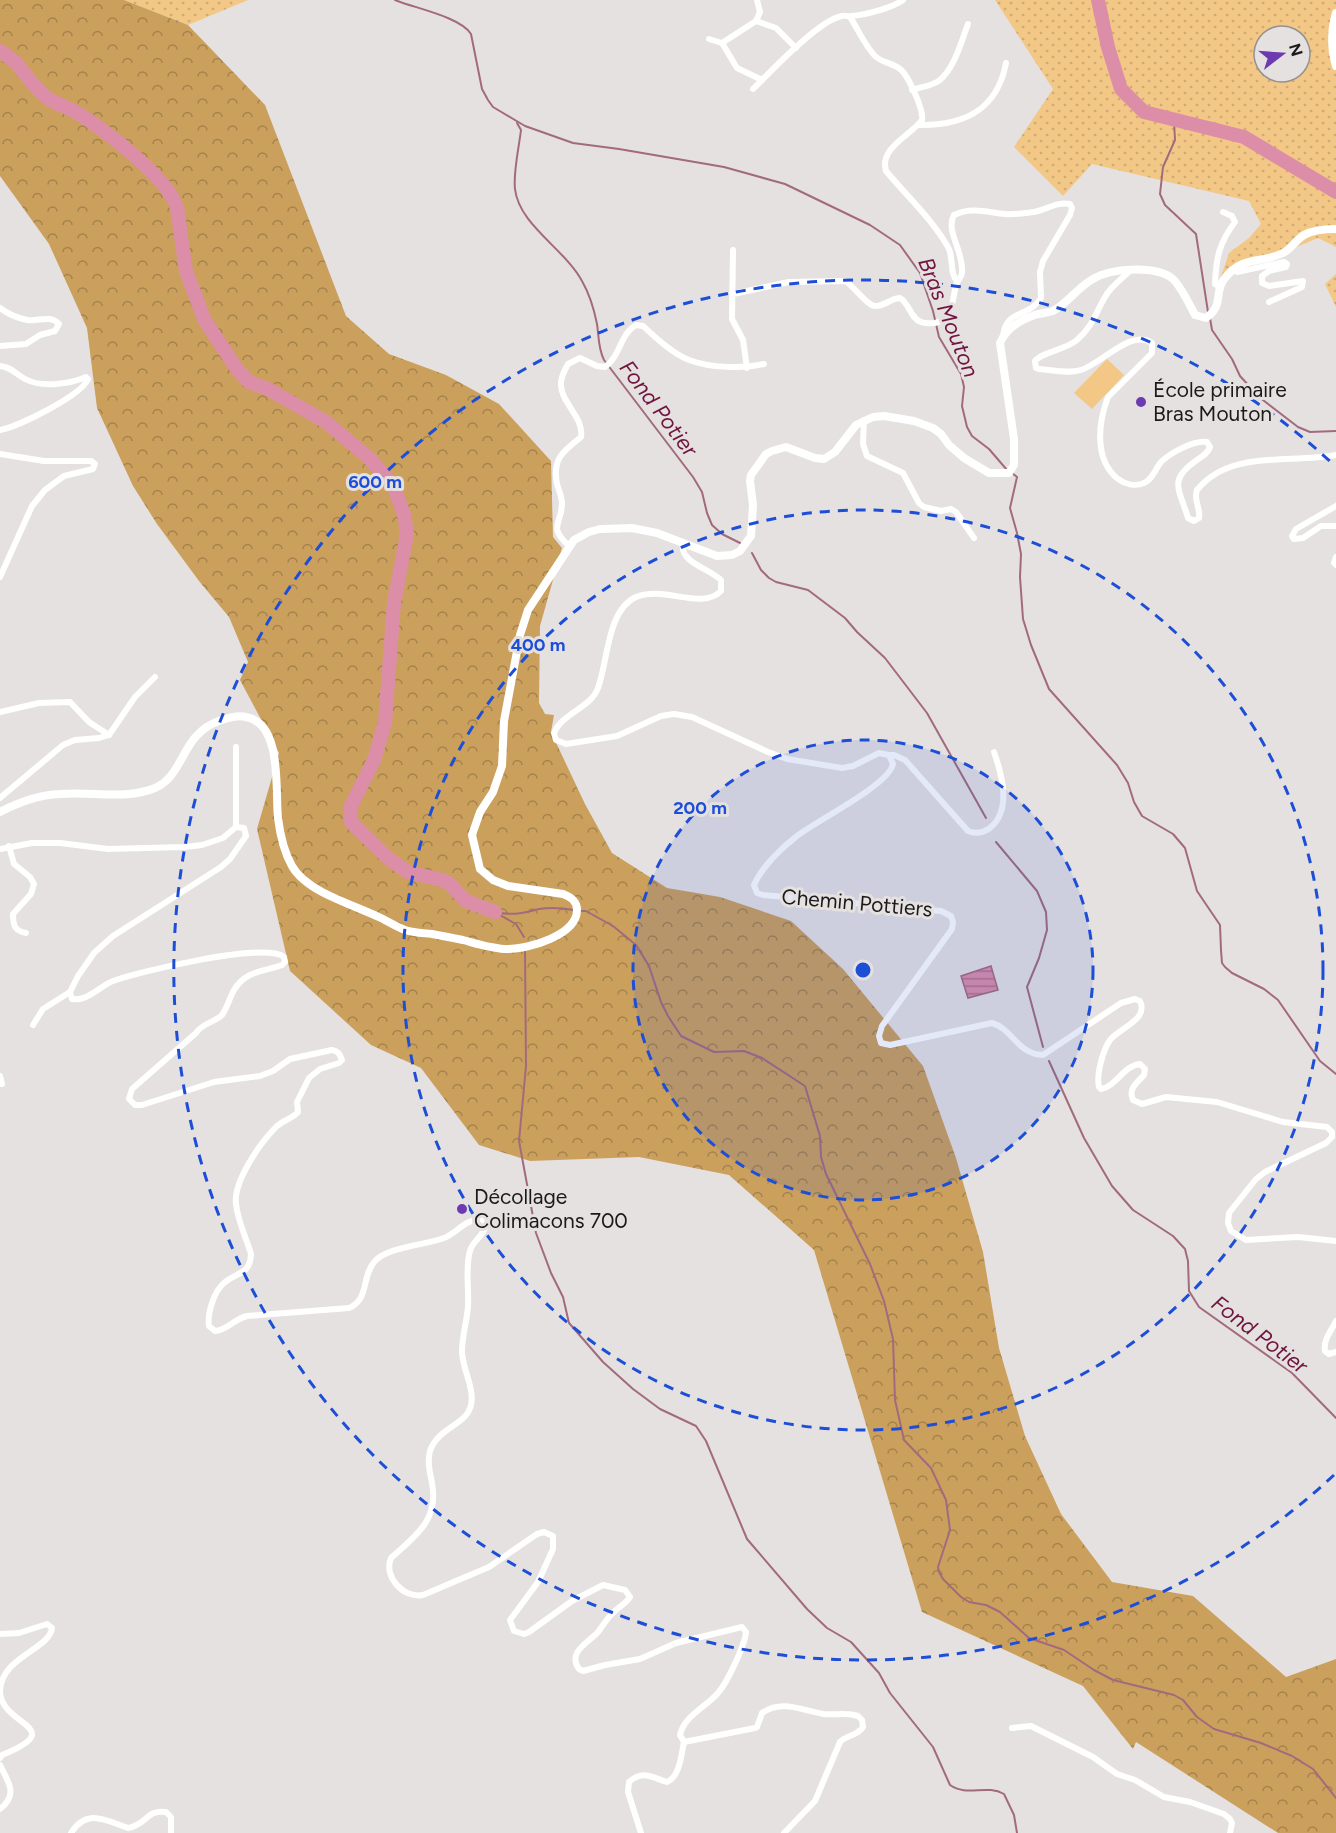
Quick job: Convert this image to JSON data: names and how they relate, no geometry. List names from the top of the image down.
{
  "streets": {
    "street": ["Chemin Pottiers"]
  },
  "water": ["Bras Mouton", "Fond Potier"],
  "places": ["École primaire Bras Mouton", "Décollage Colimacons 700"],
  "north": "right",
  "rings": ["600 m", "400 m", "200 m"]
}
